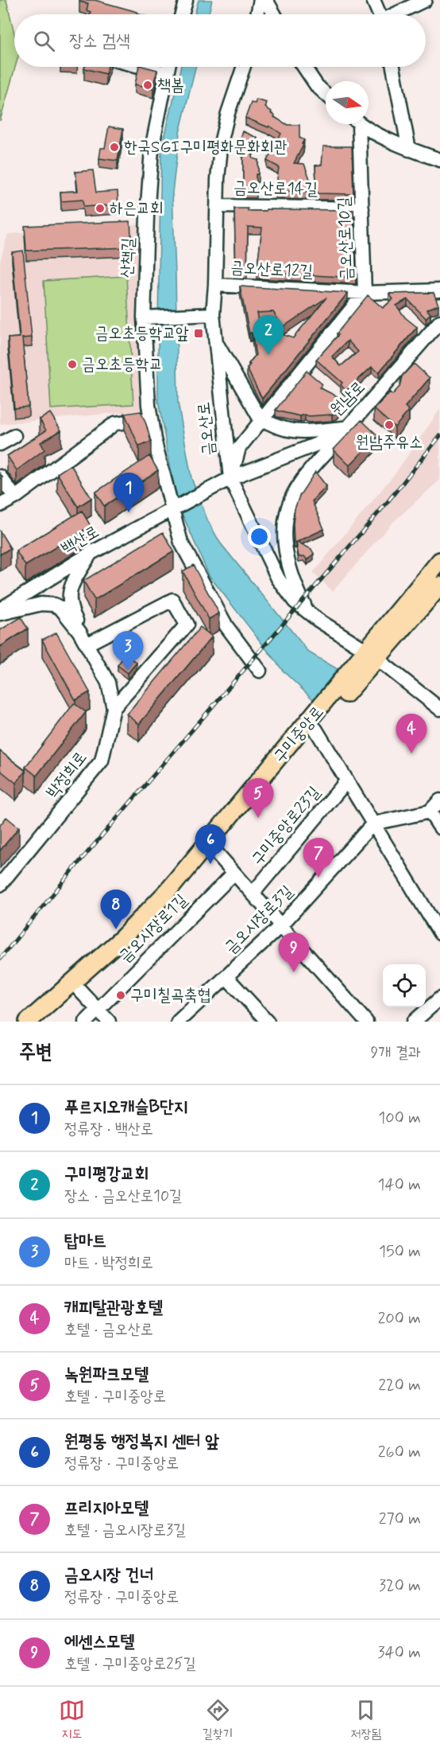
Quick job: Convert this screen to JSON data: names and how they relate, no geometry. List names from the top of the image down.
{
  "streets": {
    "main road": ["구미중앙로"],
    "street": [
      "금오산로14길",
      "금오산로10길",
      "산책길",
      "금오산로12길",
      "원남로",
      "금오산로",
      "백산로",
      "박정희로",
      "구미중앙로23길",
      "금오시장로3길",
      "금오시장로1길"
    ]
  },
  "crossings": [
    ["금오산로14길", "금오산로10길"],
    ["금오산로14길", "금오산로"],
    ["금오산로10길", "금오산로12길"],
    ["금오산로10길", "원남로"],
    ["금오산로10길", "금오산로"],
    ["금오산로10길", "백산로"],
    ["산책길", "백산로"],
    ["금오산로12길", "금오산로"],
    ["원남로", "금오산로"],
    ["원남로", "백산로"],
    ["금오산로", "백산로"],
    ["금오산로", "구미중앙로"]
  ],
  "places": {
    "other": [
      "책봄",
      "한국SGI구미평화문화회관",
      "하은교회",
      "금오초등학교",
      "원남주유소",
      "구미칠곡축협"
    ],
    "transit": ["금오초등학교앞"]
  },
  "north": "right",
  "page": {
    "search": "장소 검색",
    "pins": [
      "2",
      "1",
      "3",
      "4",
      "5",
      "6",
      "7",
      "8",
      "9"
    ],
    "heading": ["주변", "9개 결과"],
    "list": [
      {
        "mark": "1",
        "name": "푸르지오캐슬B단지",
        "note": "정류장 · 백산로",
        "value": "100 m"
      },
      {
        "mark": "2",
        "name": "구미평강교회",
        "note": "장소 · 금오산로10길",
        "value": "140 m"
      },
      {
        "mark": "3",
        "name": "탑마트",
        "note": "마트 · 박정희로",
        "value": "150 m"
      },
      {
        "mark": "4",
        "name": "캐피탈관광호텔",
        "note": "호텔 · 금오산로",
        "value": "200 m"
      },
      {
        "mark": "5",
        "name": "녹원파크모텔",
        "note": "호텔 · 구미중앙로",
        "value": "220 m"
      },
      {
        "mark": "6",
        "name": "원평동 행정복지 센터 앞",
        "note": "정류장 · 구미중앙로",
        "value": "260 m"
      },
      {
        "mark": "7",
        "name": "프리지아모텔",
        "note": "호텔 · 금오시장로3길",
        "value": "270 m"
      },
      {
        "mark": "8",
        "name": "금오시장 건너",
        "note": "정류장 · 구미중앙로",
        "value": "320 m"
      },
      {
        "mark": "9",
        "name": "에센스모텔",
        "note": "호텔 · 구미중앙로25길",
        "value": "340 m"
      }
    ],
    "nav": ["지도", "길찾기", "저장됨"]
  }
}
